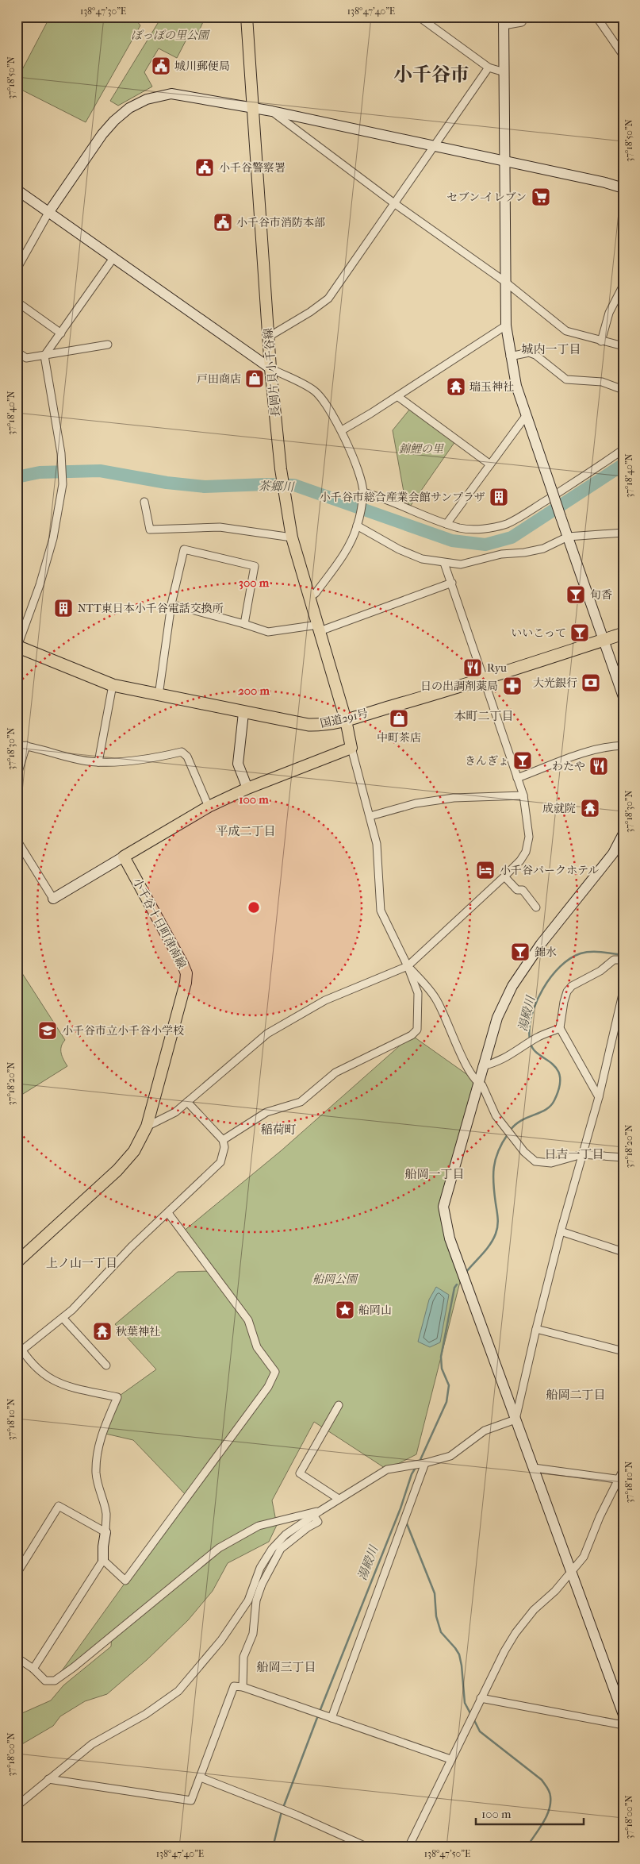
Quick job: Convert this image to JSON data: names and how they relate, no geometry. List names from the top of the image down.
{
  "streets": {
    "highway": ["国道291号"],
    "main road": ["長岡片貝小千谷線", "小千谷十日町津南線"]
  },
  "crossings": [
    ["長岡片貝小千谷線", "国道291号"]
  ],
  "districts": [
    "小千谷市",
    "城内一丁目",
    "本町二丁目",
    "平成二丁目",
    "稲荷町",
    "日吉一丁目",
    "船岡一丁目",
    "上ノ山一丁目",
    "船岡二丁目",
    "船岡三丁目"
  ],
  "water": ["茶郷川", "湯殿川"],
  "parks": ["ぽっぽの里公園", "錦鯉の里", "船岡公園"],
  "places": {
    "public building": ["城川郵便局", "小千谷警察署", "小千谷市消防本部"],
    "supermarket": ["セブン-イレブン"],
    "shop": ["戸田商店", "中町茶店"],
    "temple": ["瑞玉神社", "成就院", "秋葉神社"],
    "building": ["小千谷市総合産業会館サンプラザ", "NTT東日本小千谷電話交換所"],
    "bar": [
      "旬香",
      "いいこって",
      "きんぎょ",
      "錦水"
    ],
    "restaurant": ["Ryu", "わたや"],
    "bank": ["大光銀行"],
    "pharmacy": ["日の出調剤薬局"],
    "hotel": ["小千谷パークホテル"],
    "school or university": ["小千谷市立小千谷小学校"],
    "place": ["船岡山"]
  },
  "scale_bar": "100 m",
  "coordinates": [
    "138°47'30\"E",
    "138°47'40\"E",
    "37°18'50\"N",
    "37°18'40\"N",
    "37°18'30\"N",
    "37°18'20\"N",
    "37°18'10\"N",
    "37°18'00\"N",
    "138°47'50\"E"
  ],
  "rings": ["300 m", "200 m", "100 m"]
}
